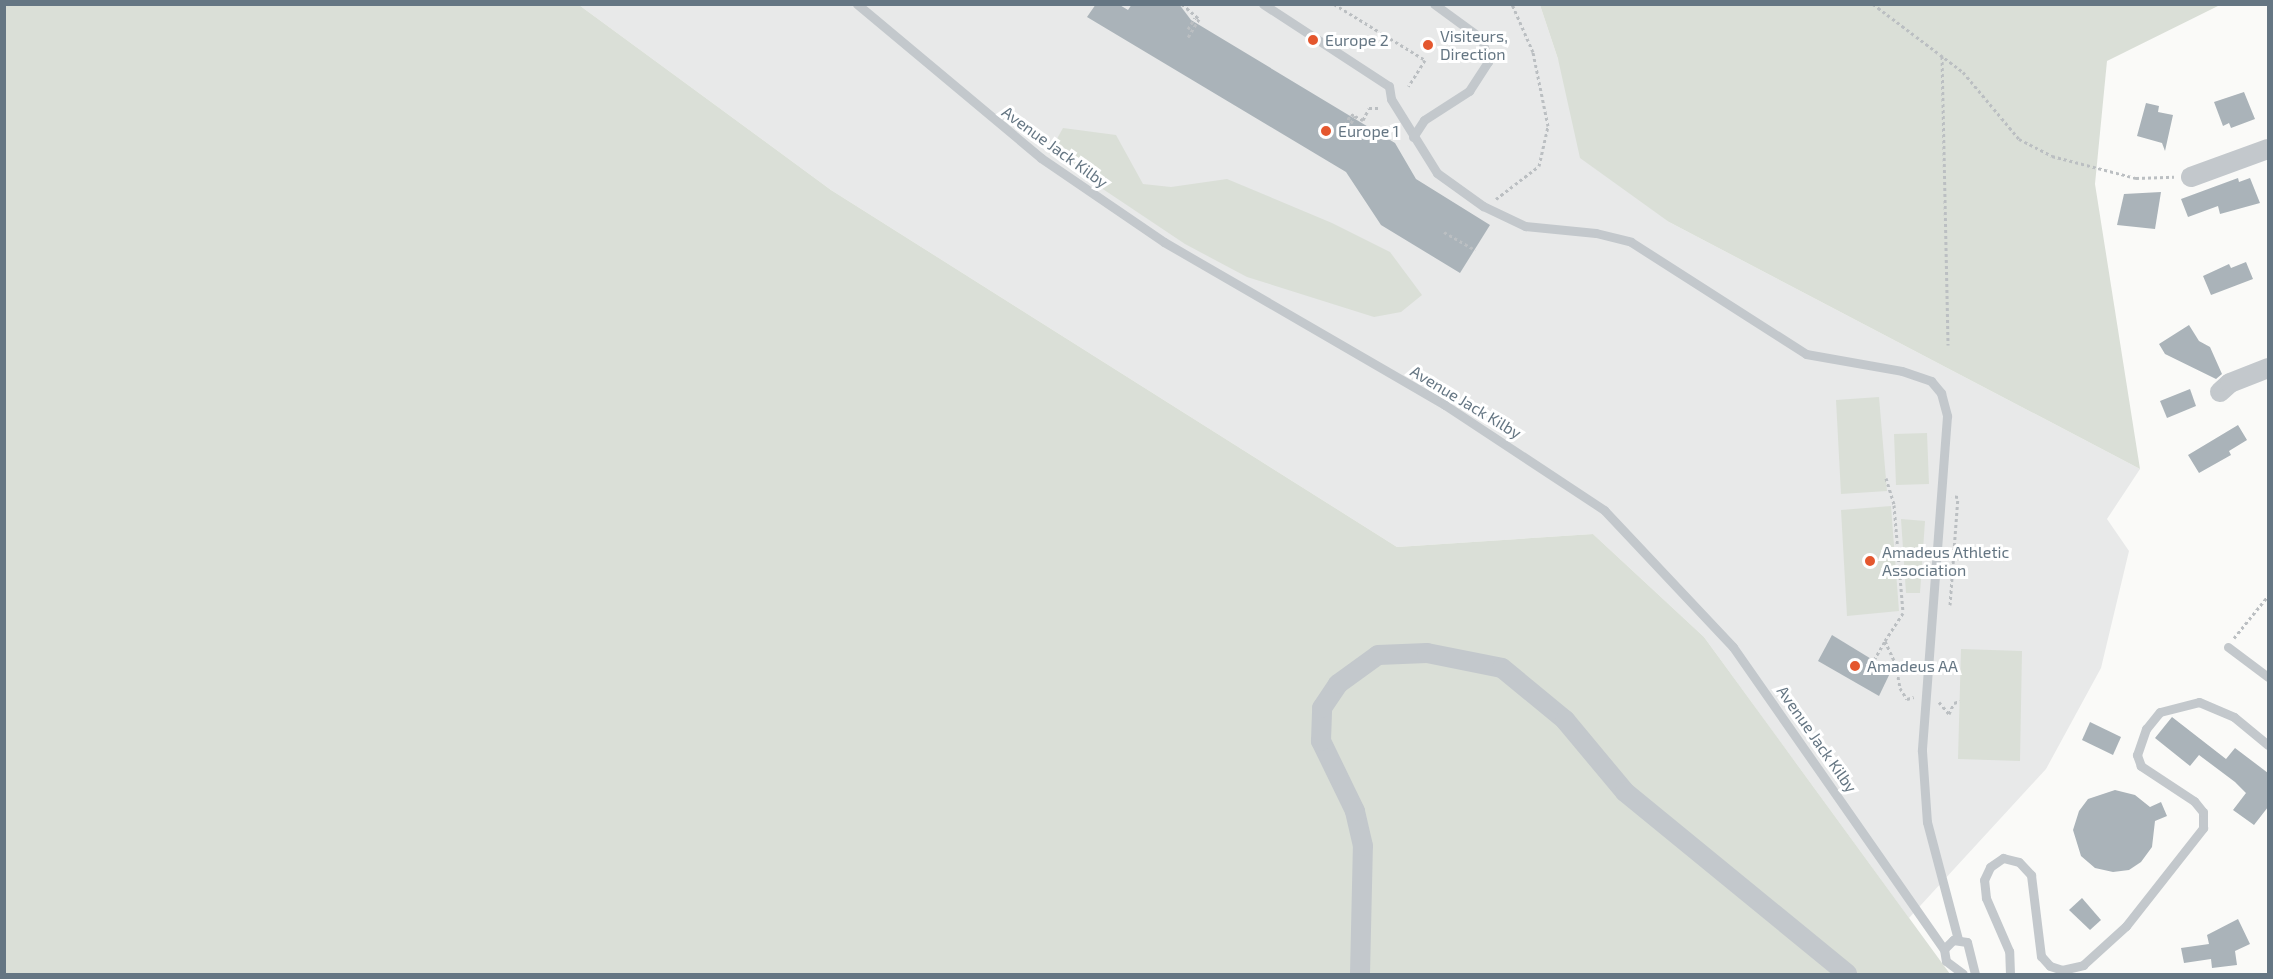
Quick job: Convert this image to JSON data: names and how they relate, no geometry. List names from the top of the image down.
{
  "streets": {
    "lane": ["Avenue Jack Kilby"]
  },
  "places": [
    "Europe 2",
    "Visiteurs, Direction",
    "Europe 1",
    "Amadeus Athletic Association",
    "Amadeus AA"
  ]
}
